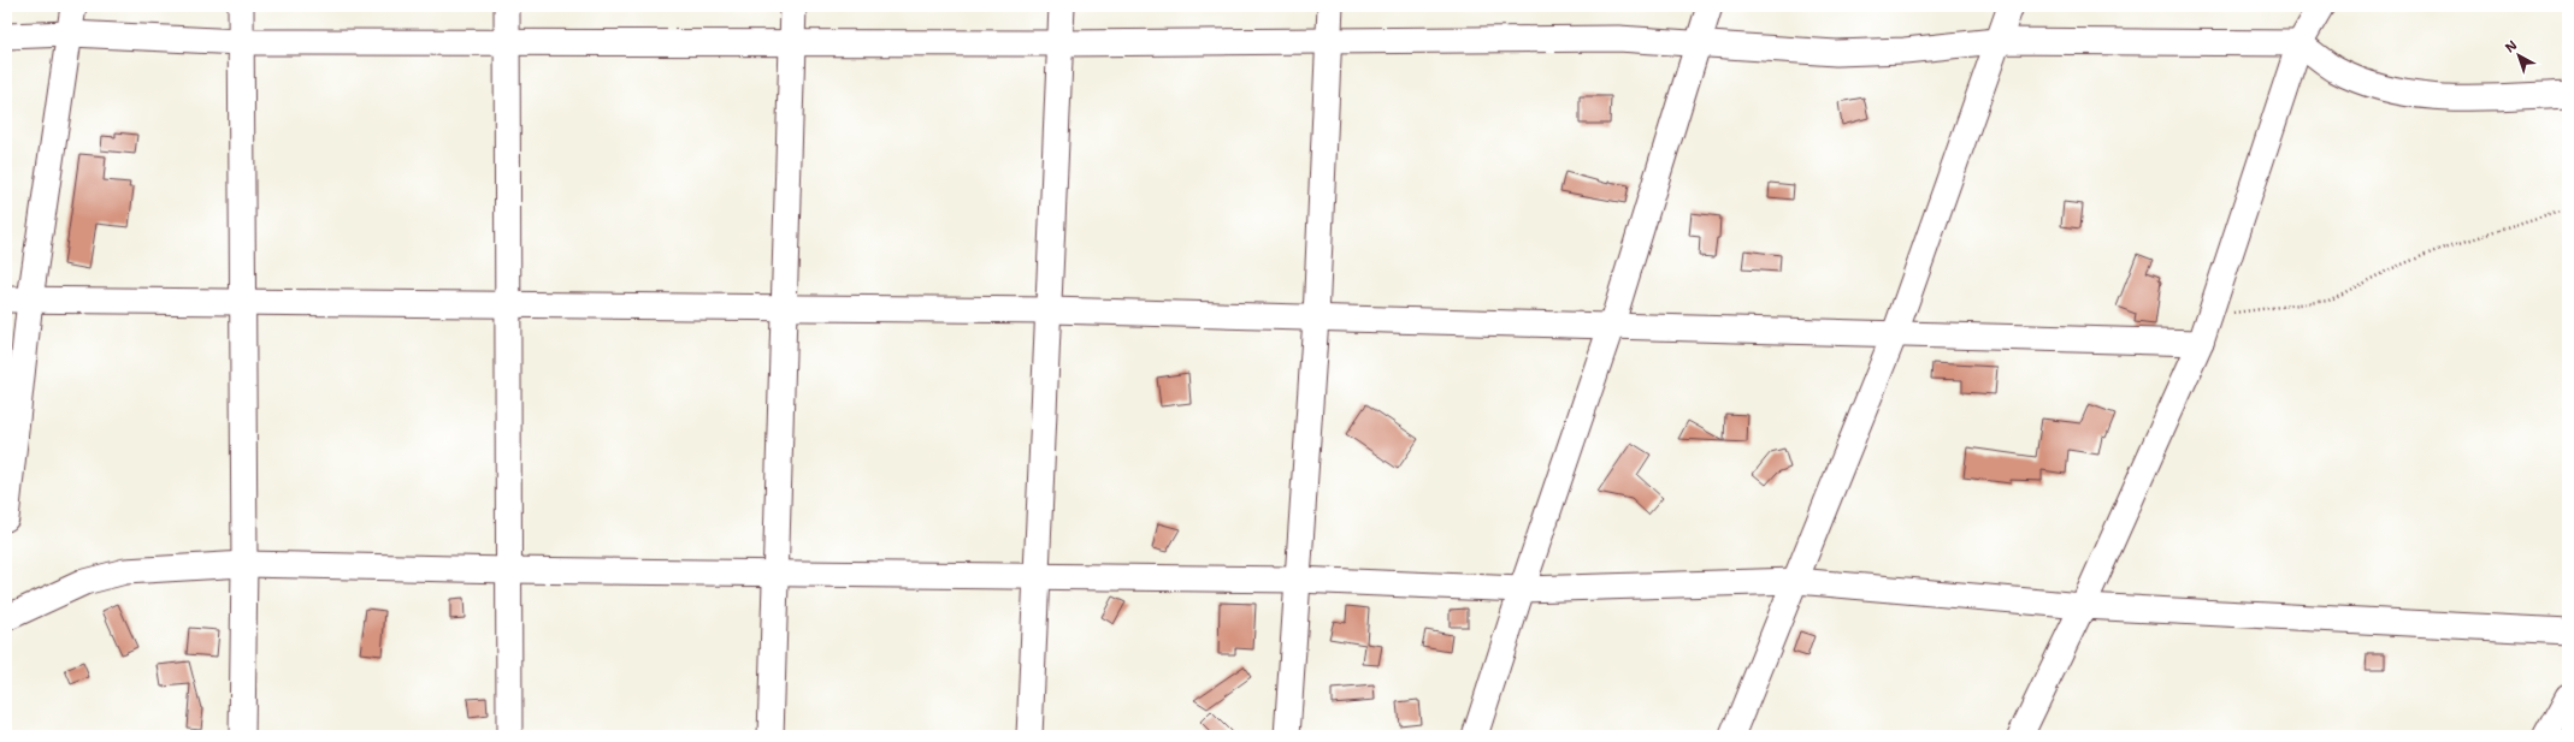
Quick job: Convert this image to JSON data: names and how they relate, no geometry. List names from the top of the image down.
{
  "north": "top left"
}
